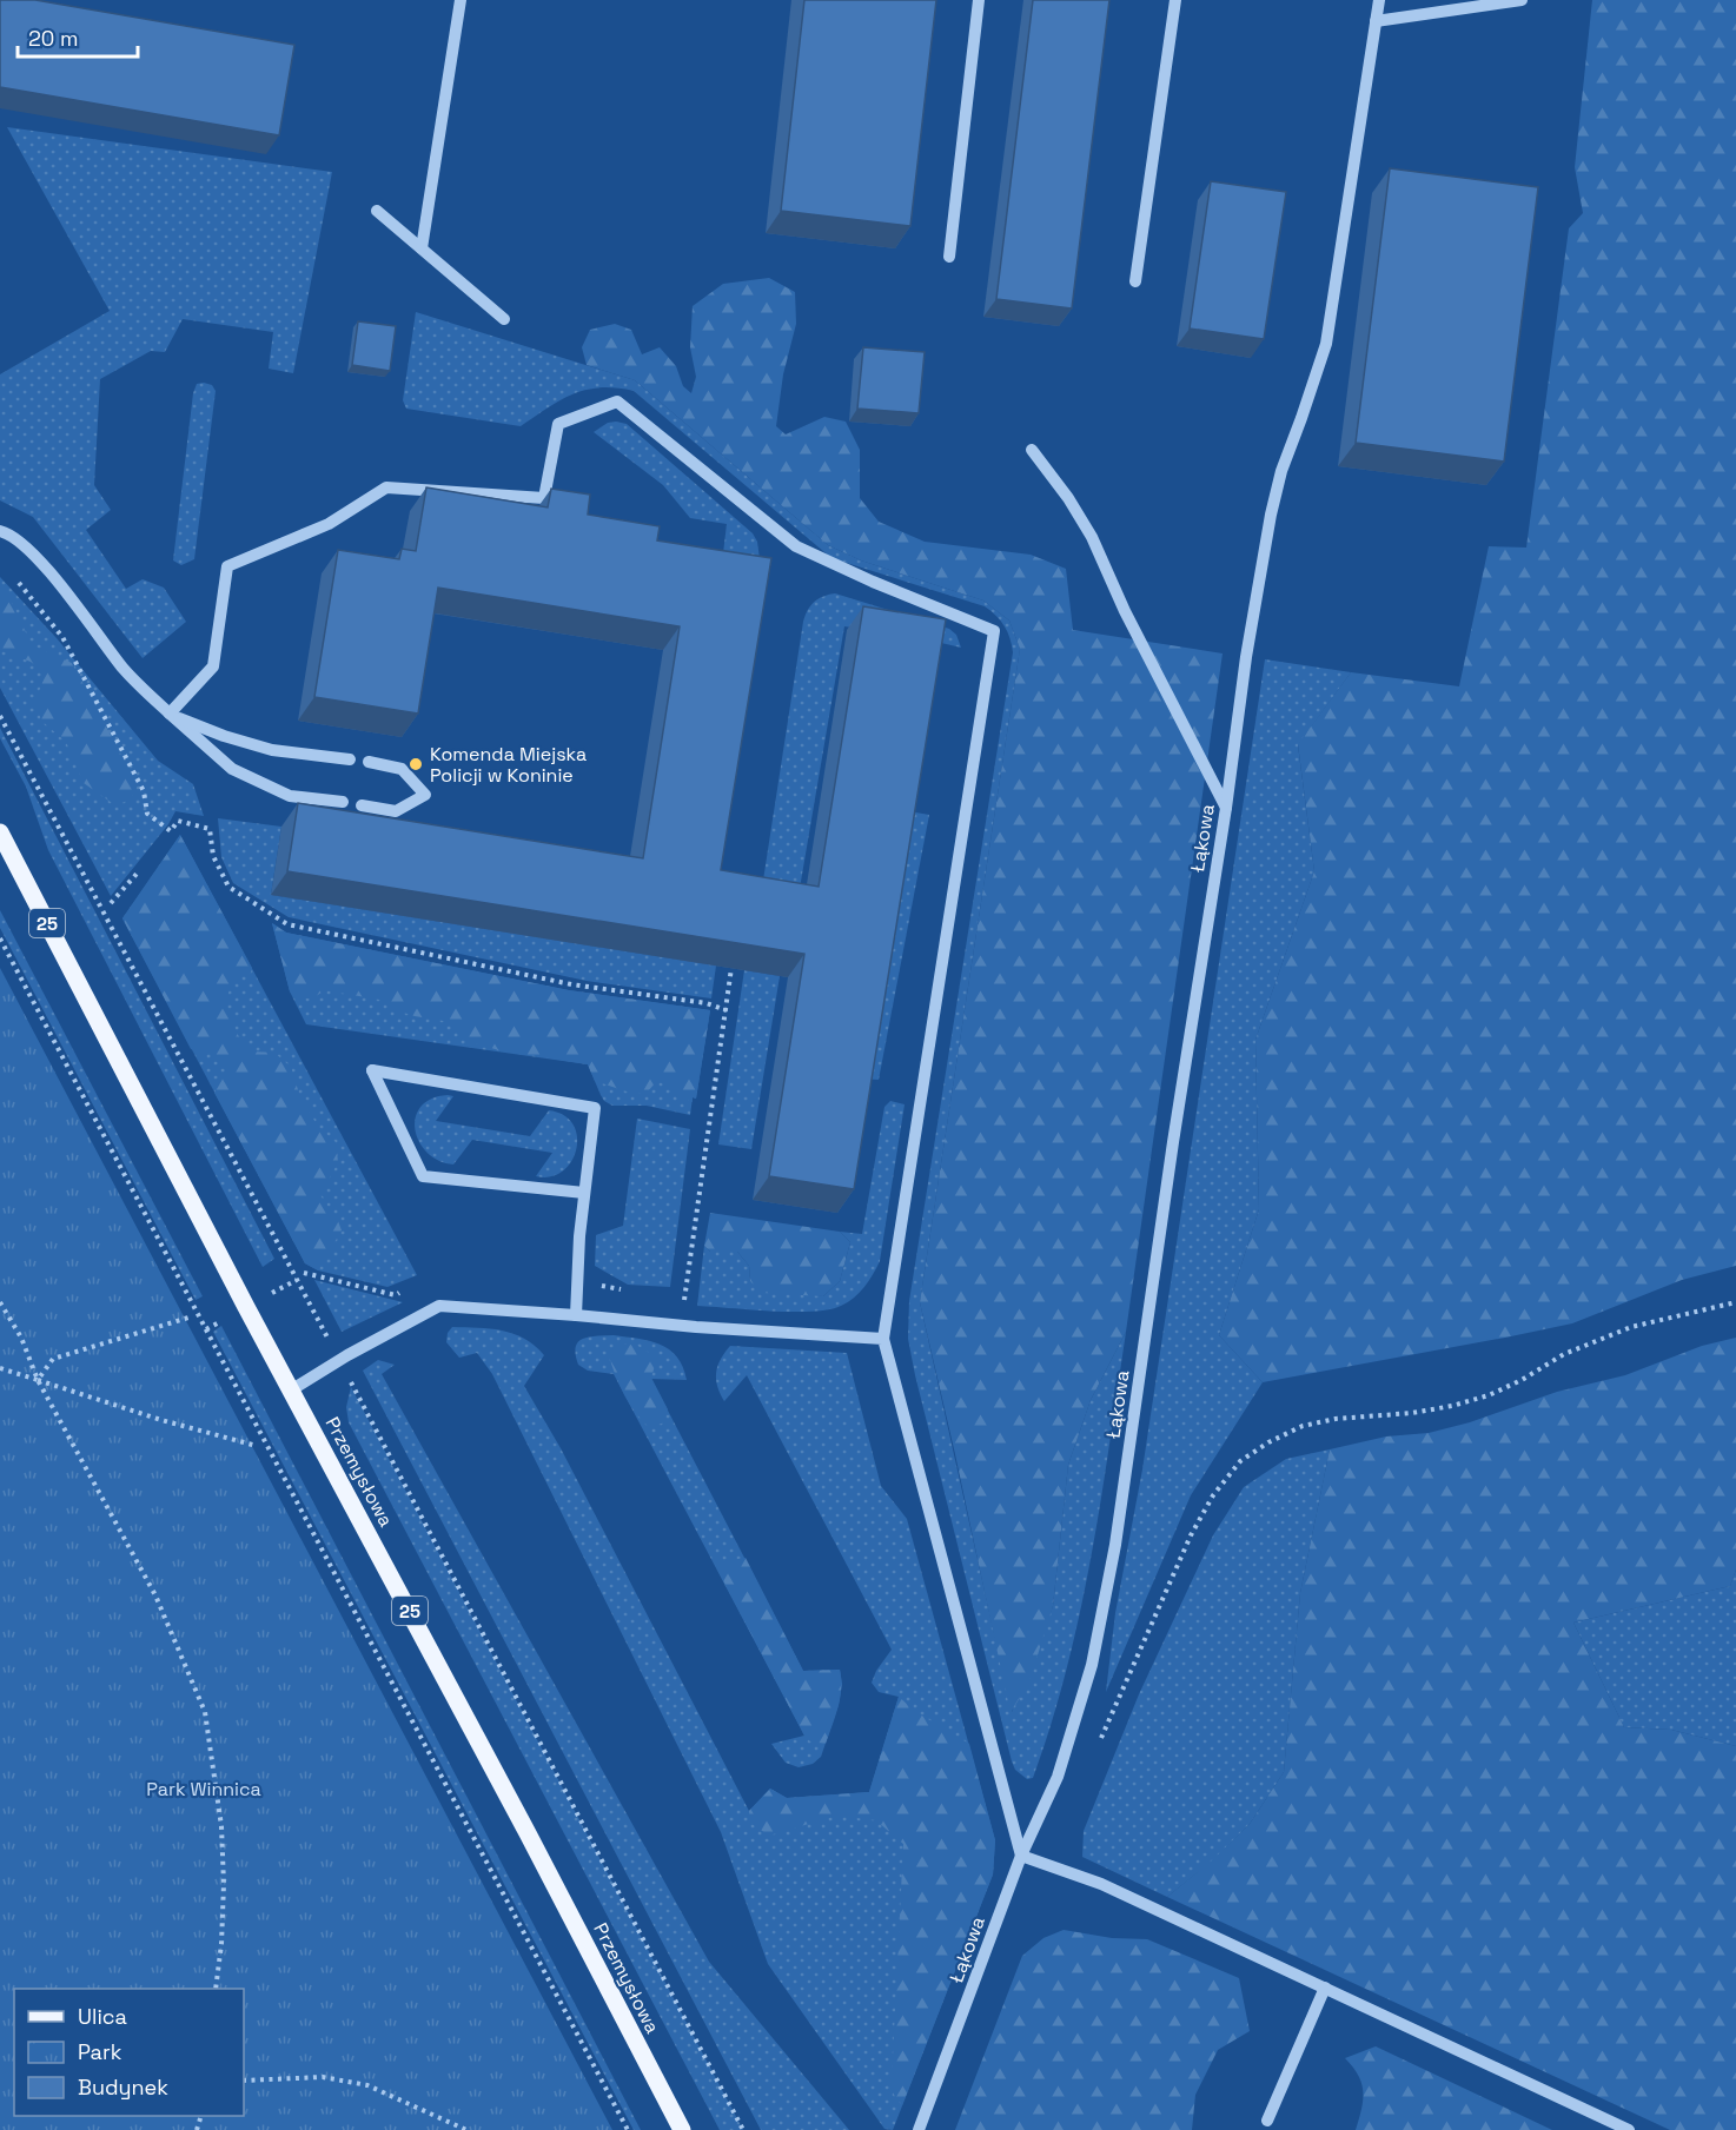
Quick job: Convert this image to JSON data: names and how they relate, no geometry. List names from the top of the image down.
{
  "streets": {
    "main road": ["25", "Przemysłowa"],
    "lane": ["Łąkowa"]
  },
  "parks": ["Park Winnica"],
  "places": ["Komenda Miejska Policji w Koninie"],
  "legend": ["Ulica", "Park", "Budynek"],
  "scale_bar": "20 m"
}
